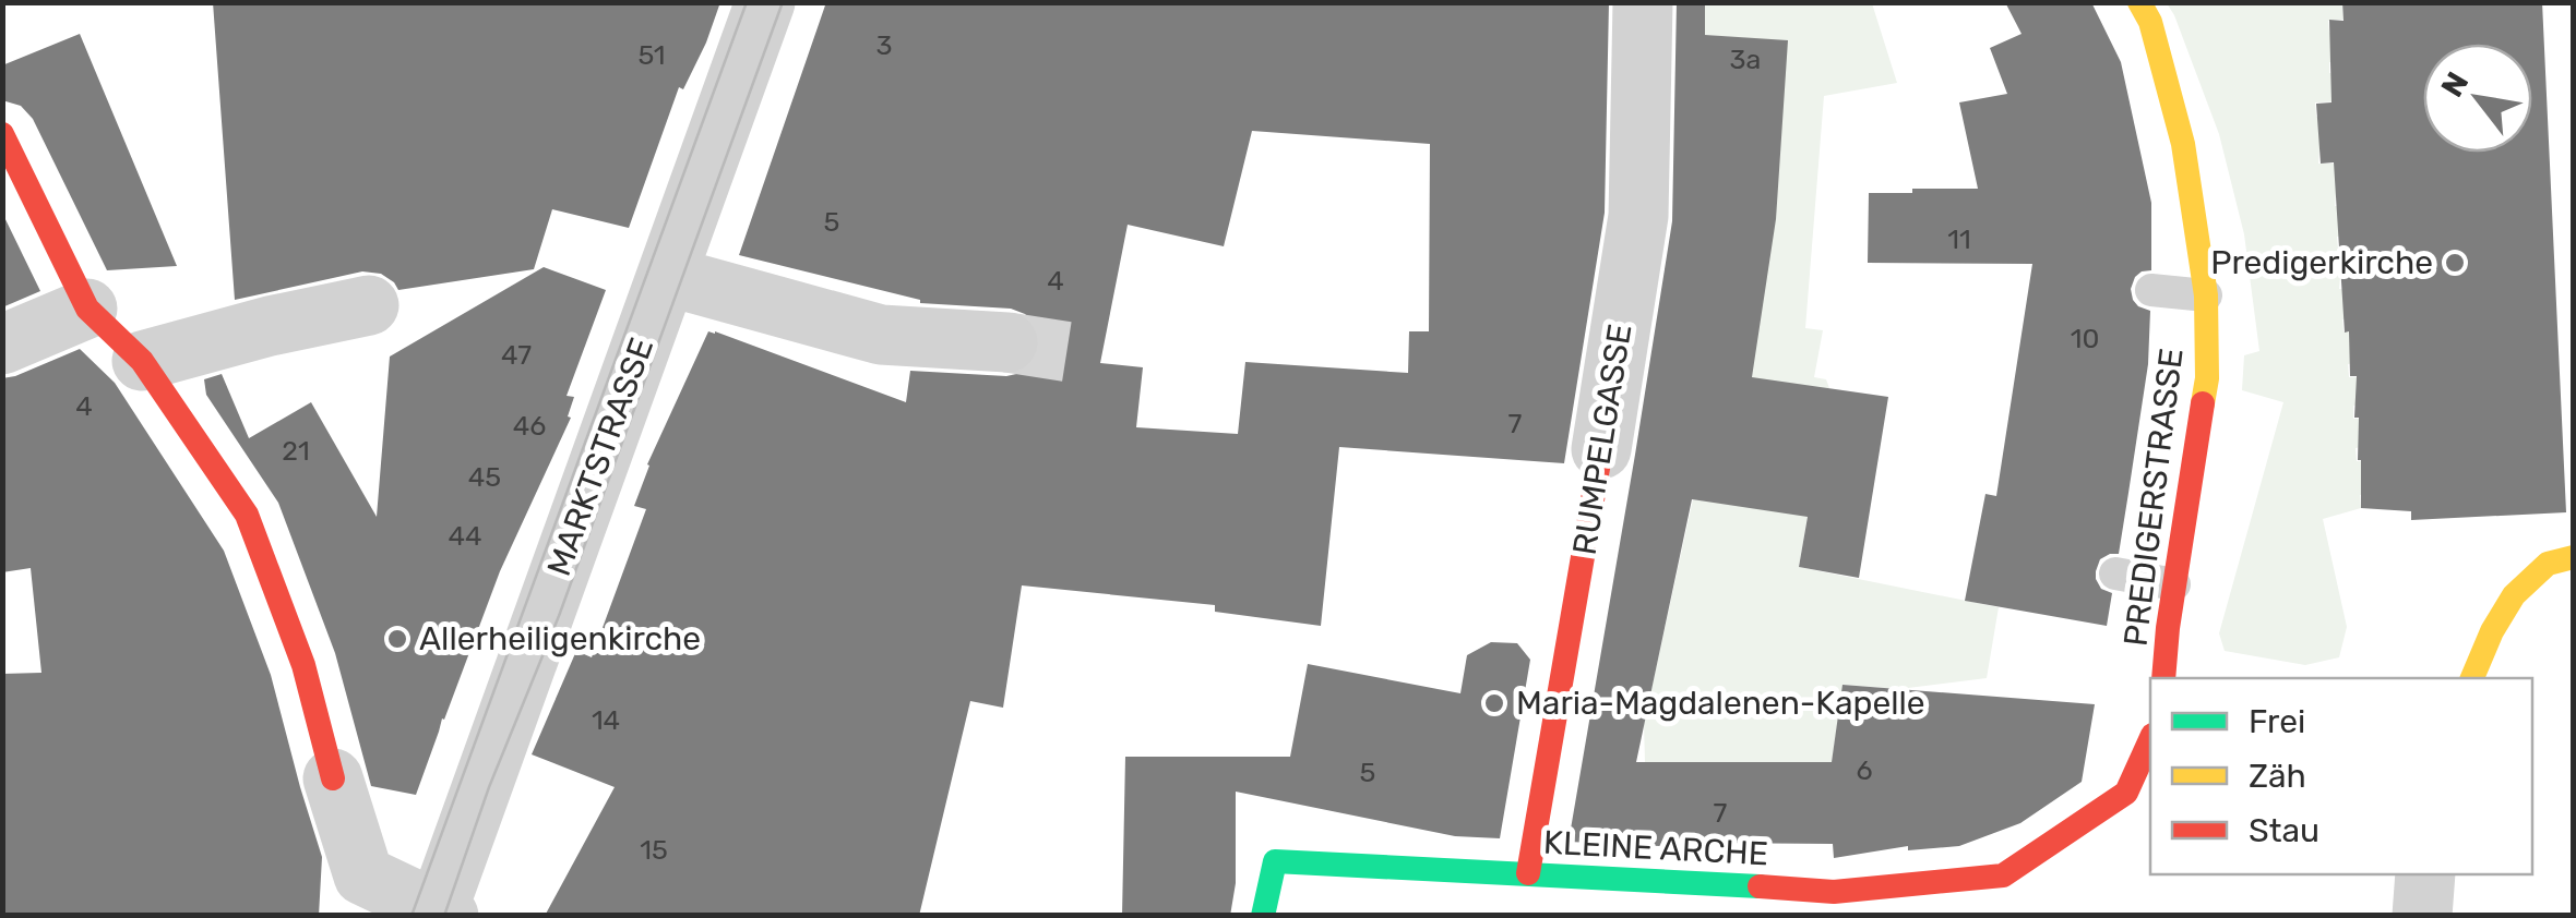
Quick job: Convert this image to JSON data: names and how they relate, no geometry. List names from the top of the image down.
{
  "streets": {
    "street": [
      "RUMPELGASSE",
      "MARKTSTRASSE",
      "PREDIGERSTRASSE",
      "KLEINE ARCHE"
    ]
  },
  "crossings": [
    ["RUMPELGASSE", "KLEINE ARCHE"]
  ],
  "places": ["Predigerkirche", "Allerheiligenkirche", "Maria-Magdalenen-Kapelle"],
  "house_numbers": [
    "3",
    "51",
    "3a",
    "5",
    "11",
    "4",
    "10",
    "47",
    "4",
    "7",
    "46",
    "21",
    "45",
    "44",
    "14",
    "6",
    "5",
    "7",
    "15"
  ],
  "legend": ["Frei", "Zäh", "Stau"],
  "north": "top left"
}
